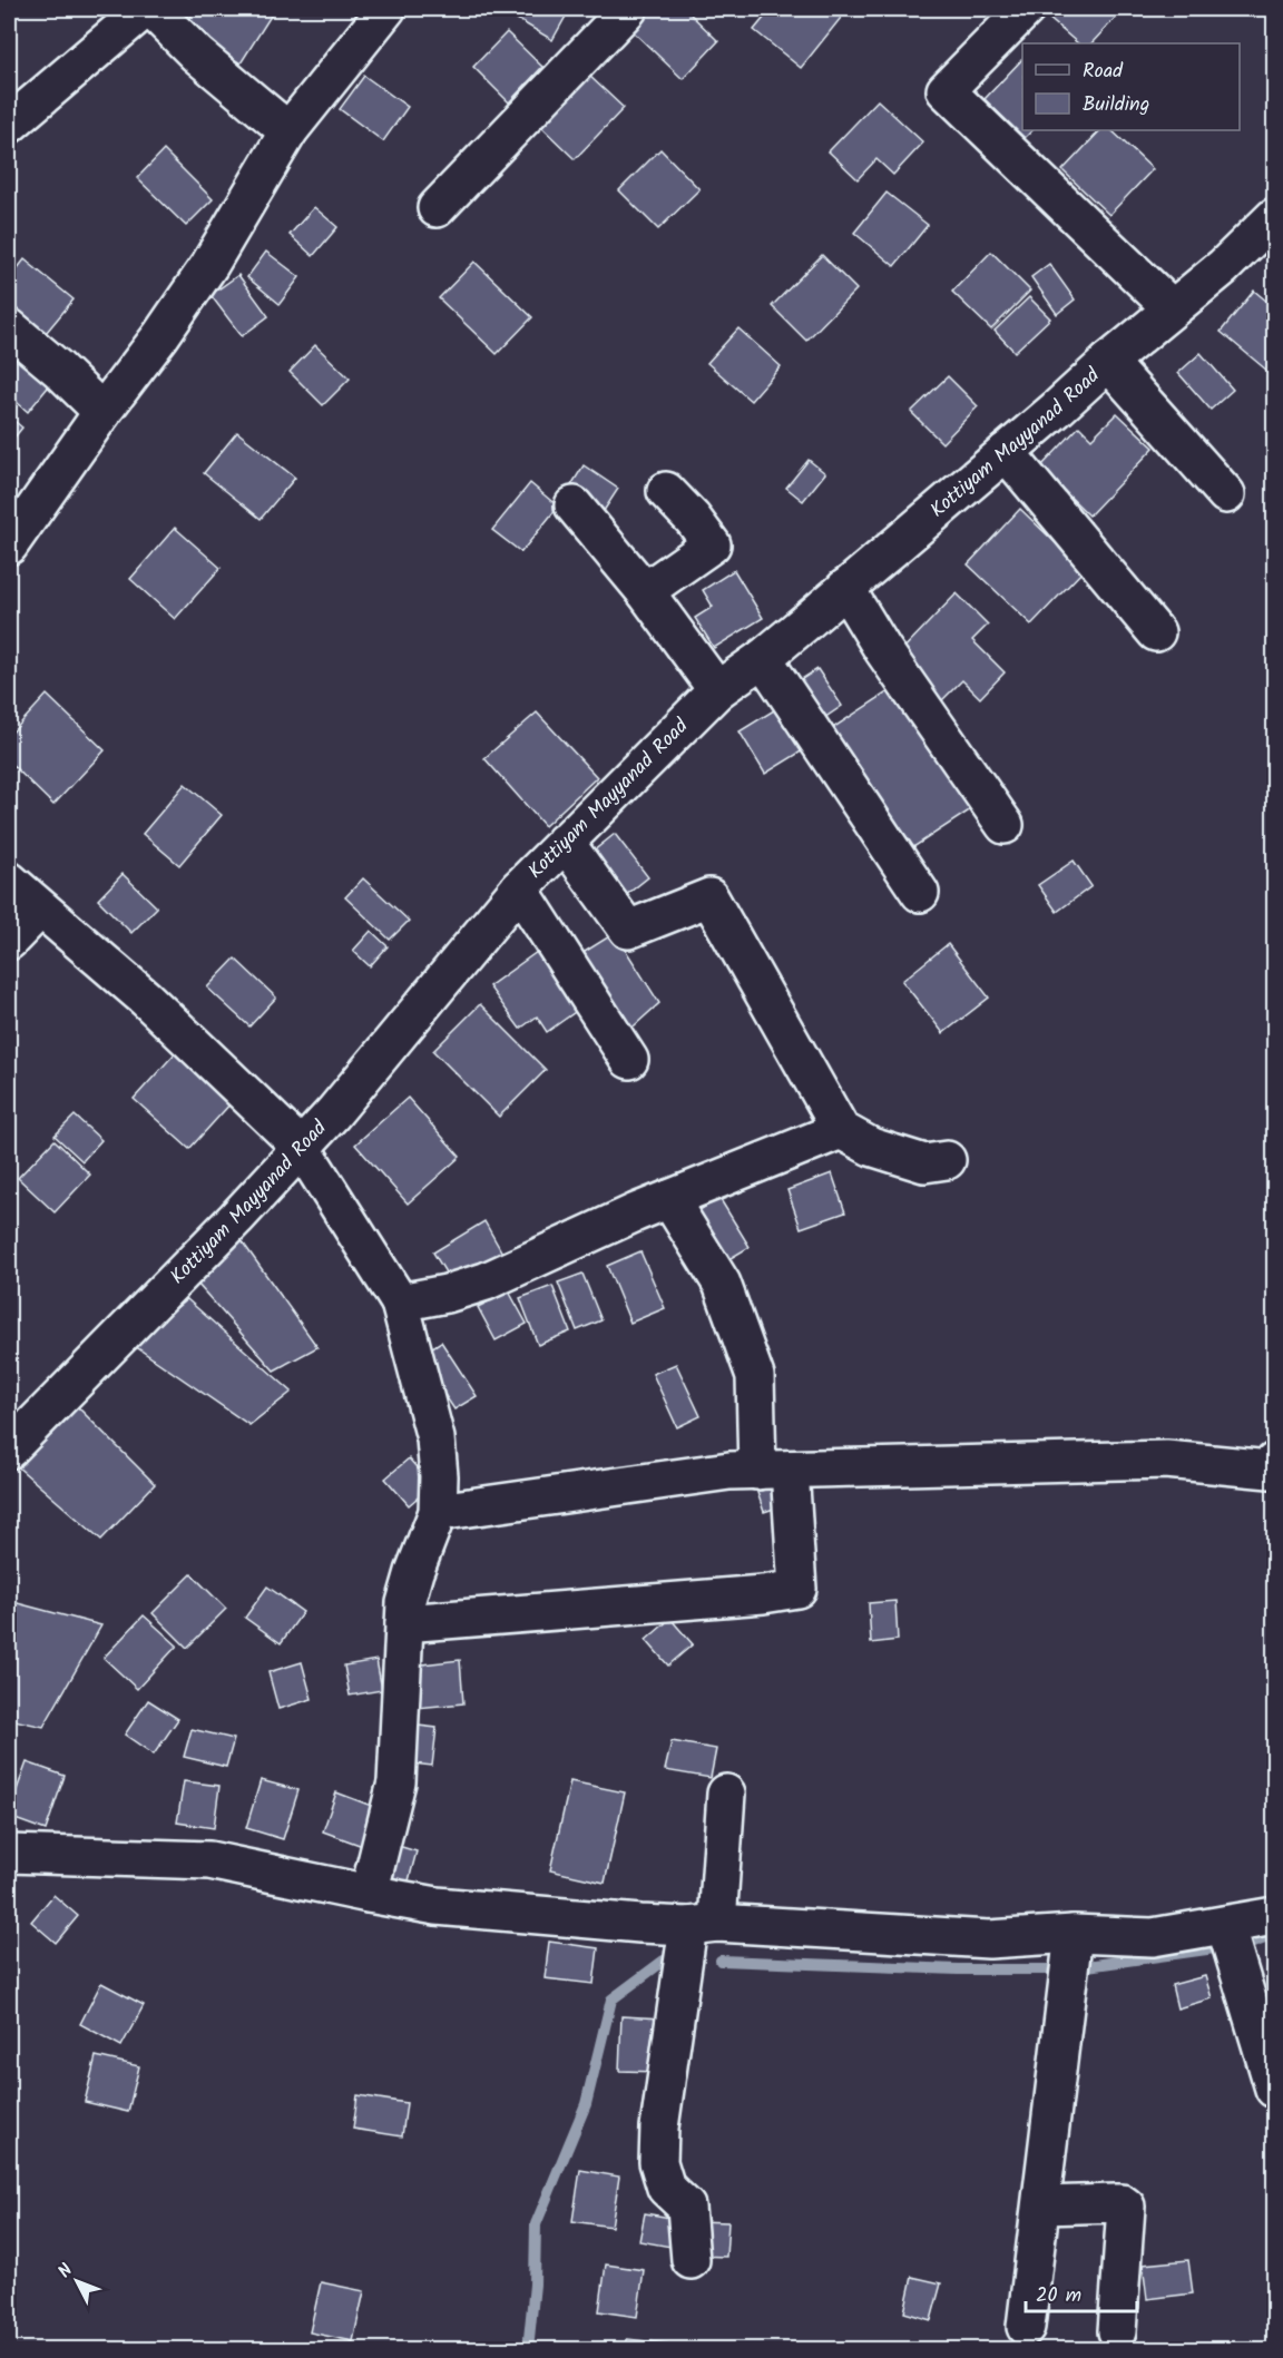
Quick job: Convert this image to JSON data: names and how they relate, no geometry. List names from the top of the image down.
{
  "streets": {
    "street": ["Kottiyam Mayyanad Road"]
  },
  "legend": ["Road", "Building"],
  "scale_bar": "20 m",
  "north": "top left"
}
